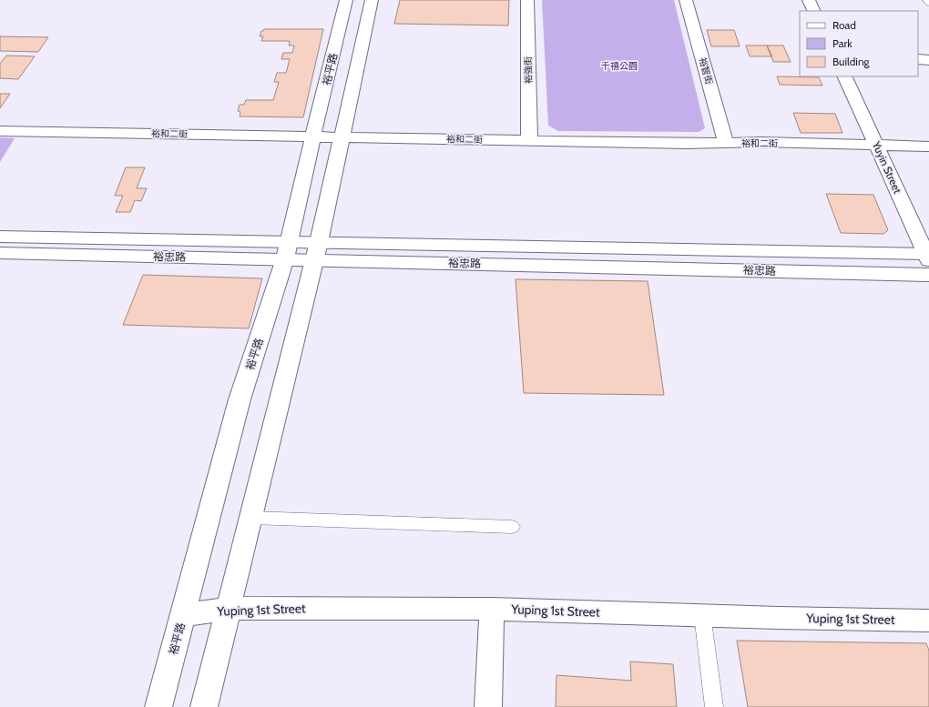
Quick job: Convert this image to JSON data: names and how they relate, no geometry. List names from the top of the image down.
{
  "streets": {
    "street": [
      "裕平路",
      "裕強街",
      "裕智街",
      "裕和二街",
      "Yuyin Street",
      "裕忠路",
      "Yuping 1st Street"
    ]
  },
  "crossings": [
    ["裕平路", "裕和二街"],
    ["裕平路", "裕忠路"],
    ["裕平路", "Yuping 1st Street"],
    ["裕強街", "裕和二街"],
    ["裕智街", "裕和二街"],
    ["裕和二街", "Yuyin Street"],
    ["Yuyin Street", "裕忠路"]
  ],
  "parks": ["千禧公園"],
  "legend": ["Road", "Park", "Building"]
}
